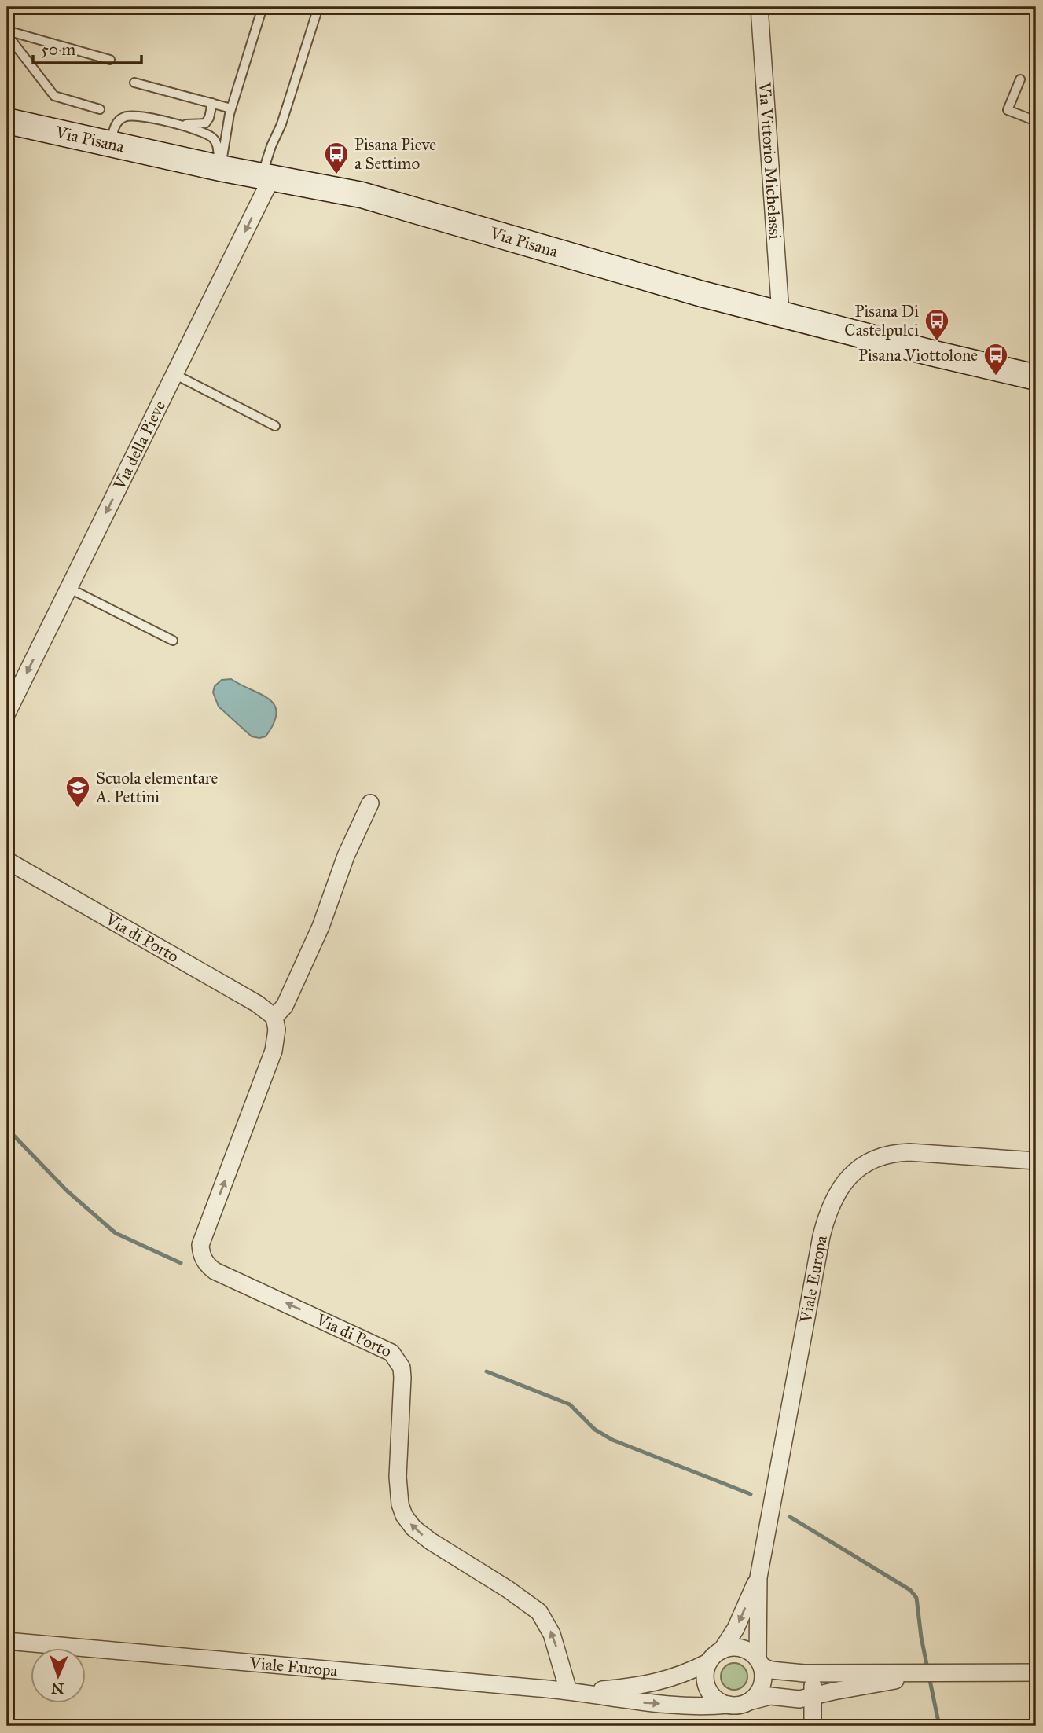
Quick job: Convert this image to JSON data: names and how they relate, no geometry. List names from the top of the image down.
{
  "streets": {
    "main road": ["Via Pisana"],
    "street": [
      "Via Vittorio Michelassi",
      "Via della Pieve",
      "Via di Porto",
      "Viale Europa"
    ]
  },
  "crossings": [
    ["Via Pisana", "Via Vittorio Michelassi"],
    ["Via Pisana", "Via della Pieve"],
    ["Via di Porto", "Viale Europa"]
  ],
  "one_way": ["Via della Pieve", "Via di Porto"],
  "places": {
    "bus stop": ["Pisana Pieve a Settimo", "Pisana Di Castelpulci", "Pisana Viottolone"],
    "school or university": ["Scuola elementare A. Pettini"]
  },
  "scale_bar": "50 m",
  "north": "bottom"
}
